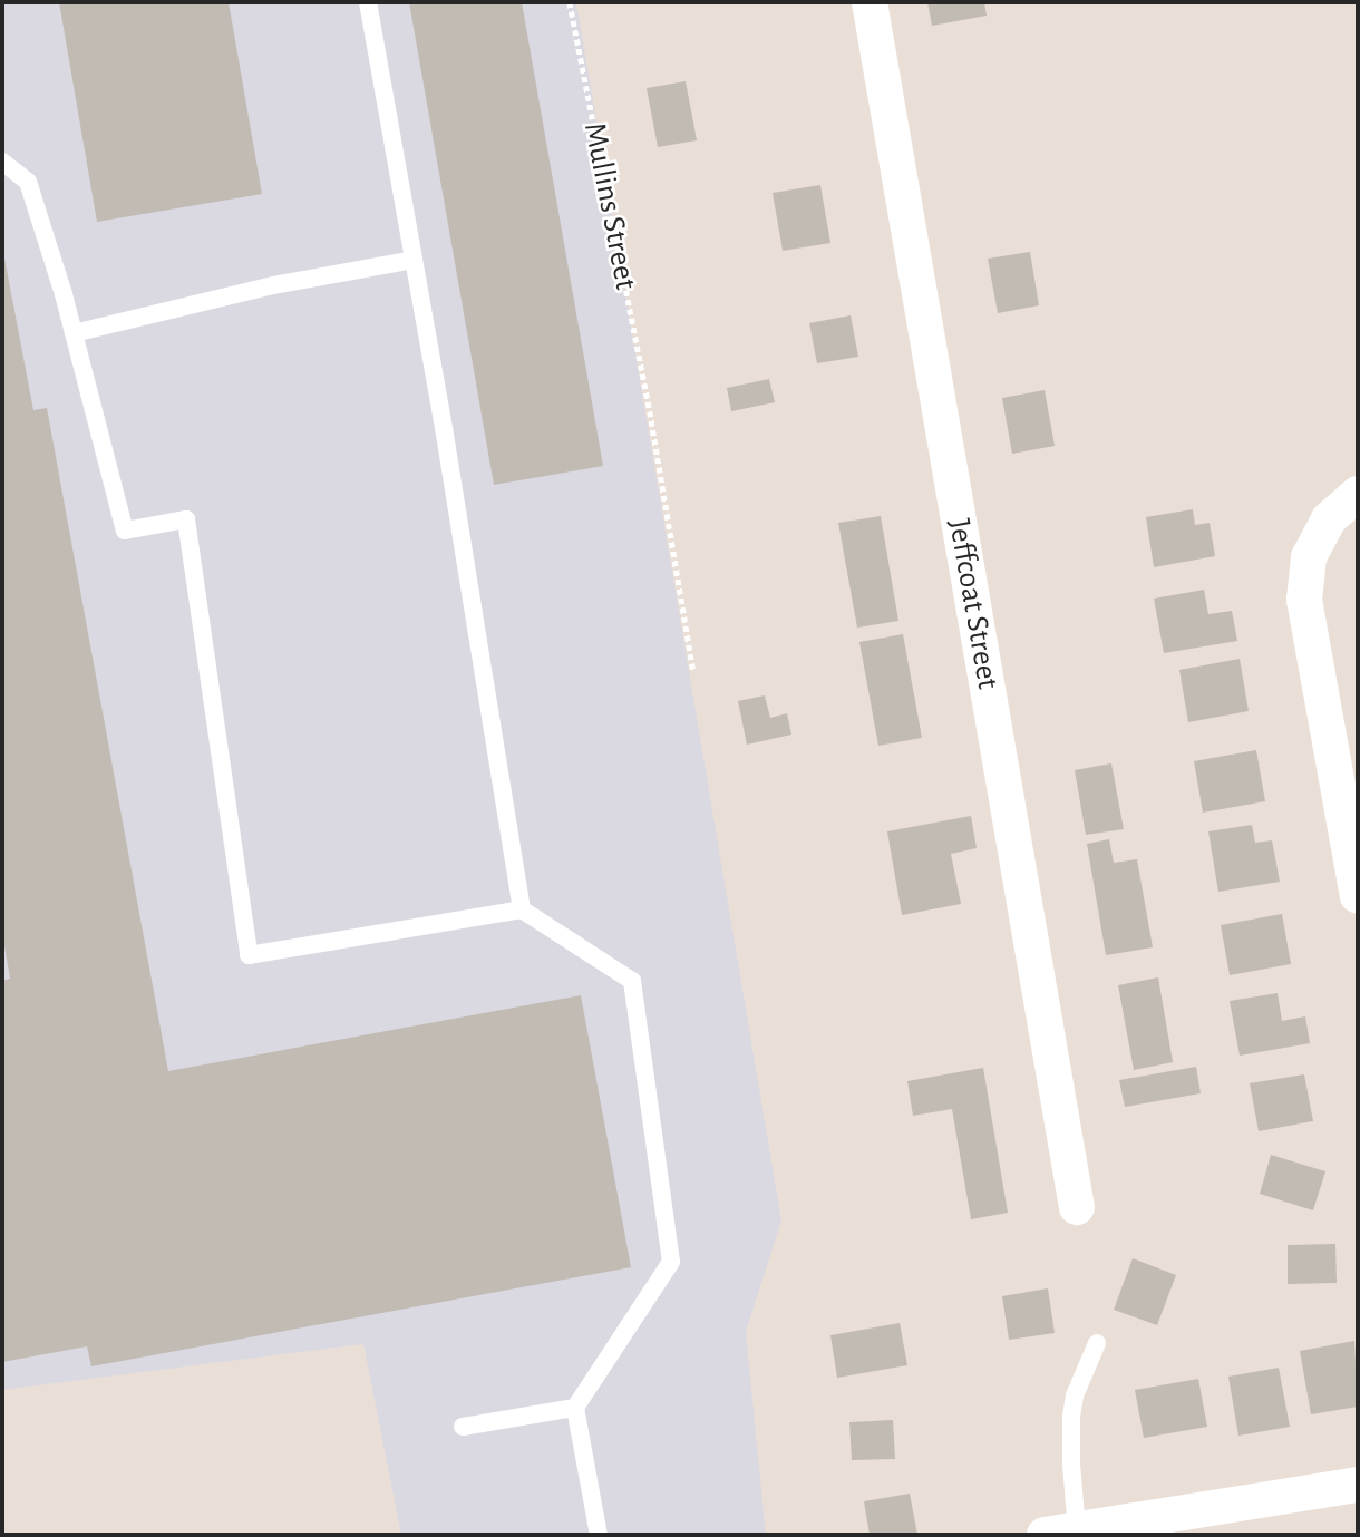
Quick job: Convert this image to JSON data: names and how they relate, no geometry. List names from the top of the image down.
{
  "streets": {
    "street": ["Jeffcoat Street"],
    "path": ["Mullins Street"]
  }
}
